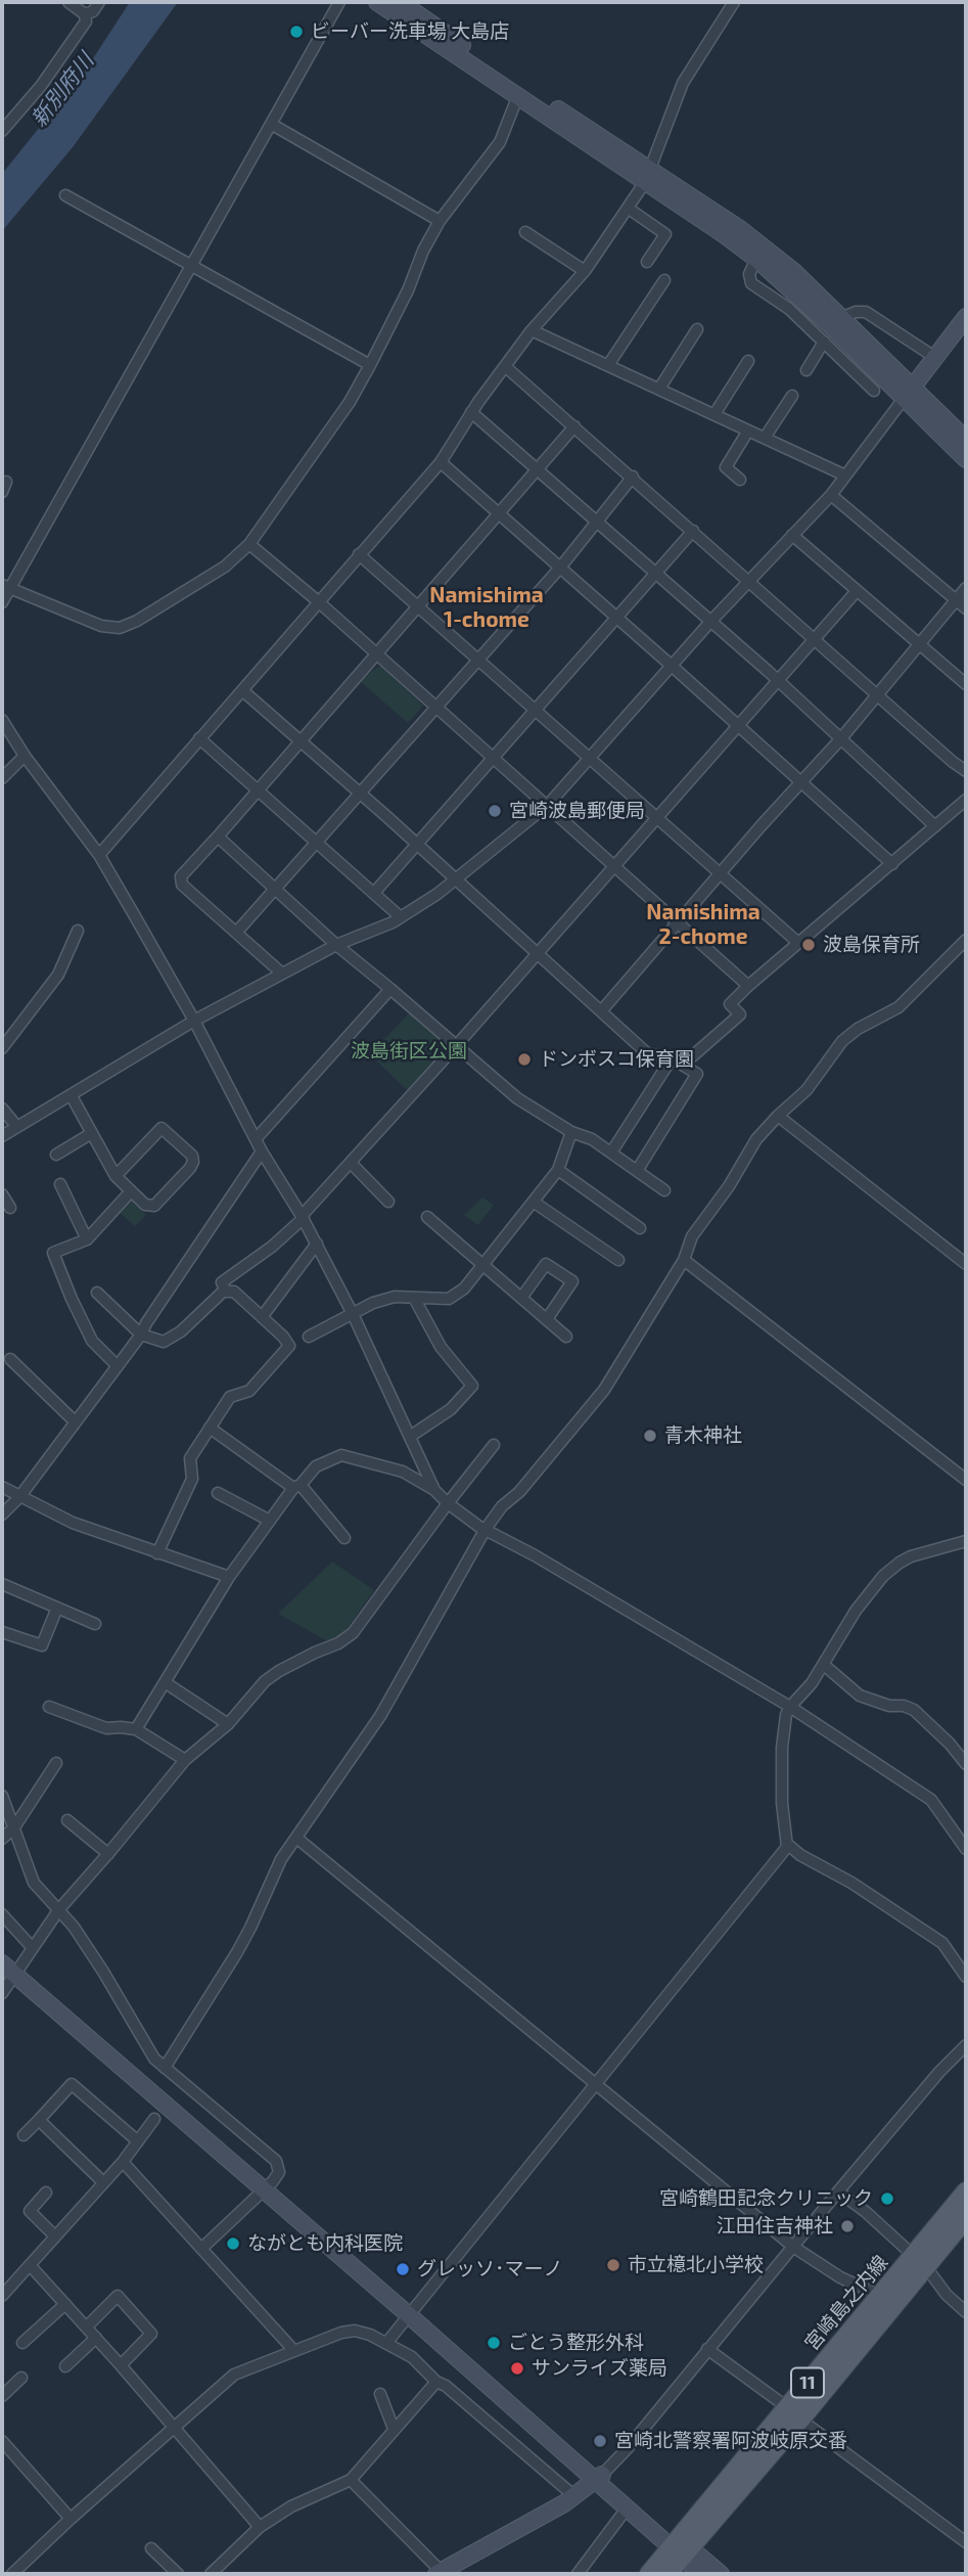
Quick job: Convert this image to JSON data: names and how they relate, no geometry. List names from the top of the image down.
{
  "streets": {
    "main road": ["宮崎島之内線", "11"]
  },
  "districts": ["Namishima 1-chome", "Namishima 2-chome"],
  "water": ["新別府川"],
  "parks": ["波島街区公園"],
  "places": [
    "ビーバー洗車場 大島店",
    "宮崎波島郵便局",
    "波島保育所",
    "ドンボスコ保育園",
    "青木神社",
    "宮崎鶴田記念クリニック",
    "江田住吉神社",
    "ながとも内科医院",
    "市立檍北小学校",
    "グレッソ･マーノ",
    "ごとう整形外科",
    "サンライズ薬局",
    "宮崎北警察署阿波岐原交番"
  ]
}
